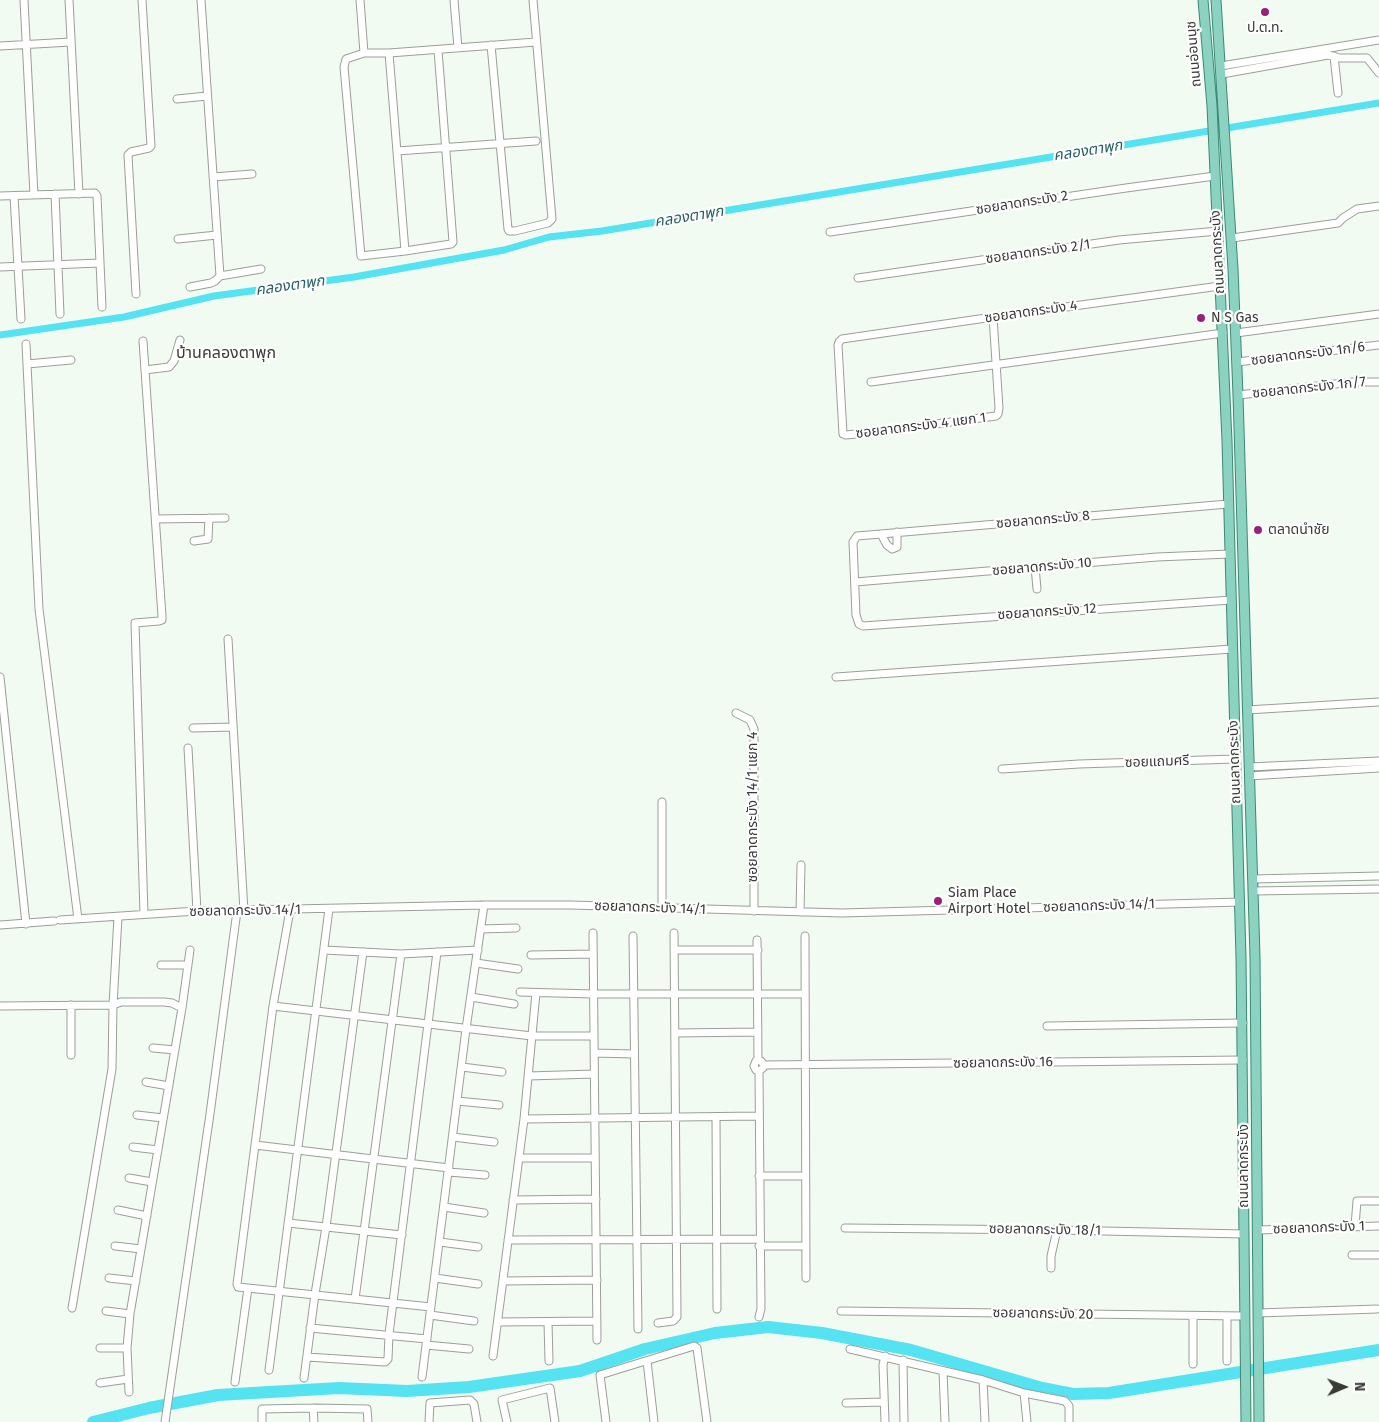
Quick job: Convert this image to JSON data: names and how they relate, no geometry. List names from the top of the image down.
{
  "streets": {
    "main road": ["ถนนอ่อนนุช", "ถนนลาดกระบัง"],
    "street": [
      "ซอยลาดกระบัง 2",
      "ซอยลาดกระบัง 2/1",
      "ซอยลาดกระบัง 4",
      "ซอยลาดกระบัง 1ก/6",
      "ซอยลาดกระบัง 1ก/7",
      "ซอยลาดกระบัง 4 แยก 1",
      "ซอยลาดกระบัง 8",
      "ซอยลาดกระบัง 10",
      "ซอยลาดกระบัง 12",
      "ซอยแถมศรี",
      "ซอยลาดกระบัง 14/1 แยก 4",
      "ซอยลาดกระบัง 14/1",
      "ซอยลาดกระบัง 16",
      "ซอยลาดกระบัง 1",
      "ซอยลาดกระบัง 18/1",
      "ซอยลาดกระบัง 20"
    ]
  },
  "crossings": [
    ["ถนนอ่อนนุช", "ถนนลาดกระบัง"],
    ["ซอยลาดกระบัง 2", "ถนนลาดกระบัง"],
    ["ซอยลาดกระบัง 2/1", "ถนนลาดกระบัง"],
    ["ถนนลาดกระบัง", "ซอยลาดกระบัง 4"],
    ["ถนนลาดกระบัง", "ซอยลาดกระบัง 1ก/6"],
    ["ถนนลาดกระบัง", "ซอยลาดกระบัง 1ก/7"],
    ["ถนนลาดกระบัง", "ซอยลาดกระบัง 8"],
    ["ถนนลาดกระบัง", "ซอยลาดกระบัง 10"],
    ["ถนนลาดกระบัง", "ซอยลาดกระบัง 12"],
    ["ถนนลาดกระบัง", "ซอยแถมศรี"],
    ["ถนนลาดกระบัง", "ซอยลาดกระบัง 14/1"],
    ["ถนนลาดกระบัง", "ซอยลาดกระบัง 16"],
    ["ถนนลาดกระบัง", "ซอยลาดกระบัง 1"],
    ["ถนนลาดกระบัง", "ซอยลาดกระบัง 18/1"],
    ["ถนนลาดกระบัง", "ซอยลาดกระบัง 20"],
    ["ซอยลาดกระบัง 4", "ซอยลาดกระบัง 4 แยก 1"],
    ["ซอยลาดกระบัง 8", "ซอยลาดกระบัง 10"],
    ["ซอยลาดกระบัง 8", "ซอยลาดกระบัง 12"],
    ["ซอยลาดกระบัง 10", "ซอยลาดกระบัง 12"],
    ["ซอยลาดกระบัง 14/1 แยก 4", "ซอยลาดกระบัง 14/1"]
  ],
  "districts": ["บ้านคลองตาพุก"],
  "water": ["คลองตาพุก"],
  "places": [
    "ป.ต.ท.",
    "N S Gas",
    "ตลาดนำชัย",
    "Siam Place Airport Hotel"
  ],
  "north": "right"
}
